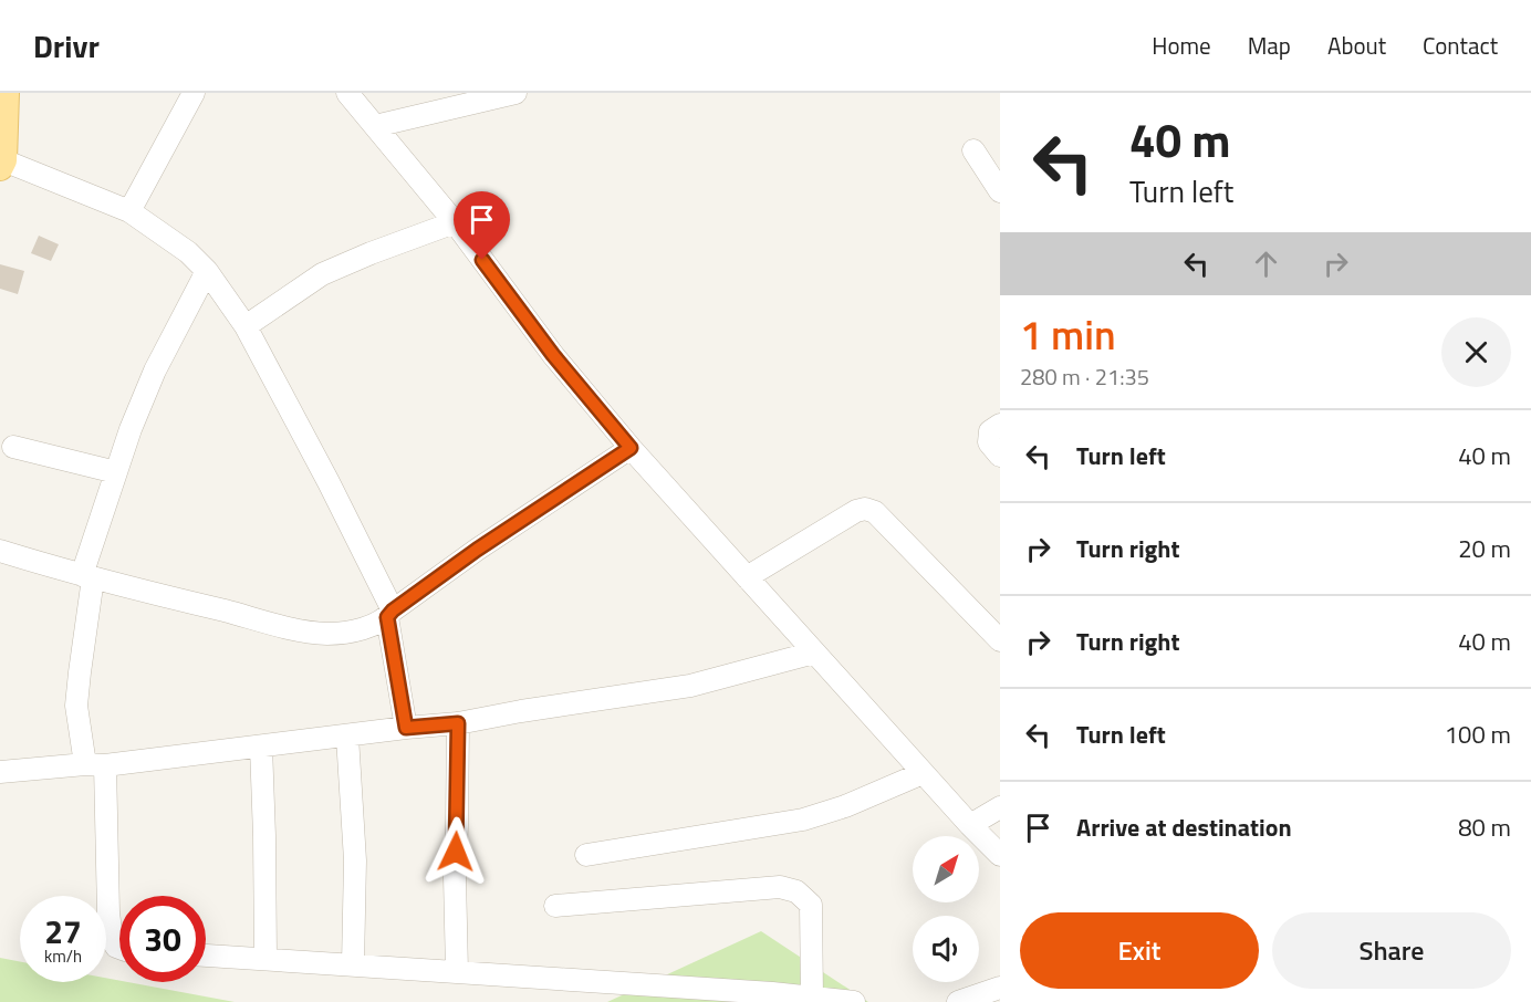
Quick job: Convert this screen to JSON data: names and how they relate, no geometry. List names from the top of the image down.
{
  "north": "top right",
  "page": {
    "header": "Drivr",
    "nav": [
      "Home",
      "Map",
      "About",
      "Contact"
    ],
    "turn": ["40 m", "Turn left"],
    "heading": ["1 min", "280 m · 21:35"],
    "list": [
      {
        "name": "Turn left",
        "value": "40 m"
      },
      {
        "name": "Turn right",
        "value": "20 m"
      },
      {
        "name": "Turn right",
        "value": "40 m"
      },
      {
        "name": "Turn left",
        "value": "100 m"
      },
      {
        "name": "Arrive at destination",
        "value": "80 m"
      }
    ],
    "speed": "27 km/h",
    "limit": "30",
    "buttons": ["Exit", "Share"]
  }
}
